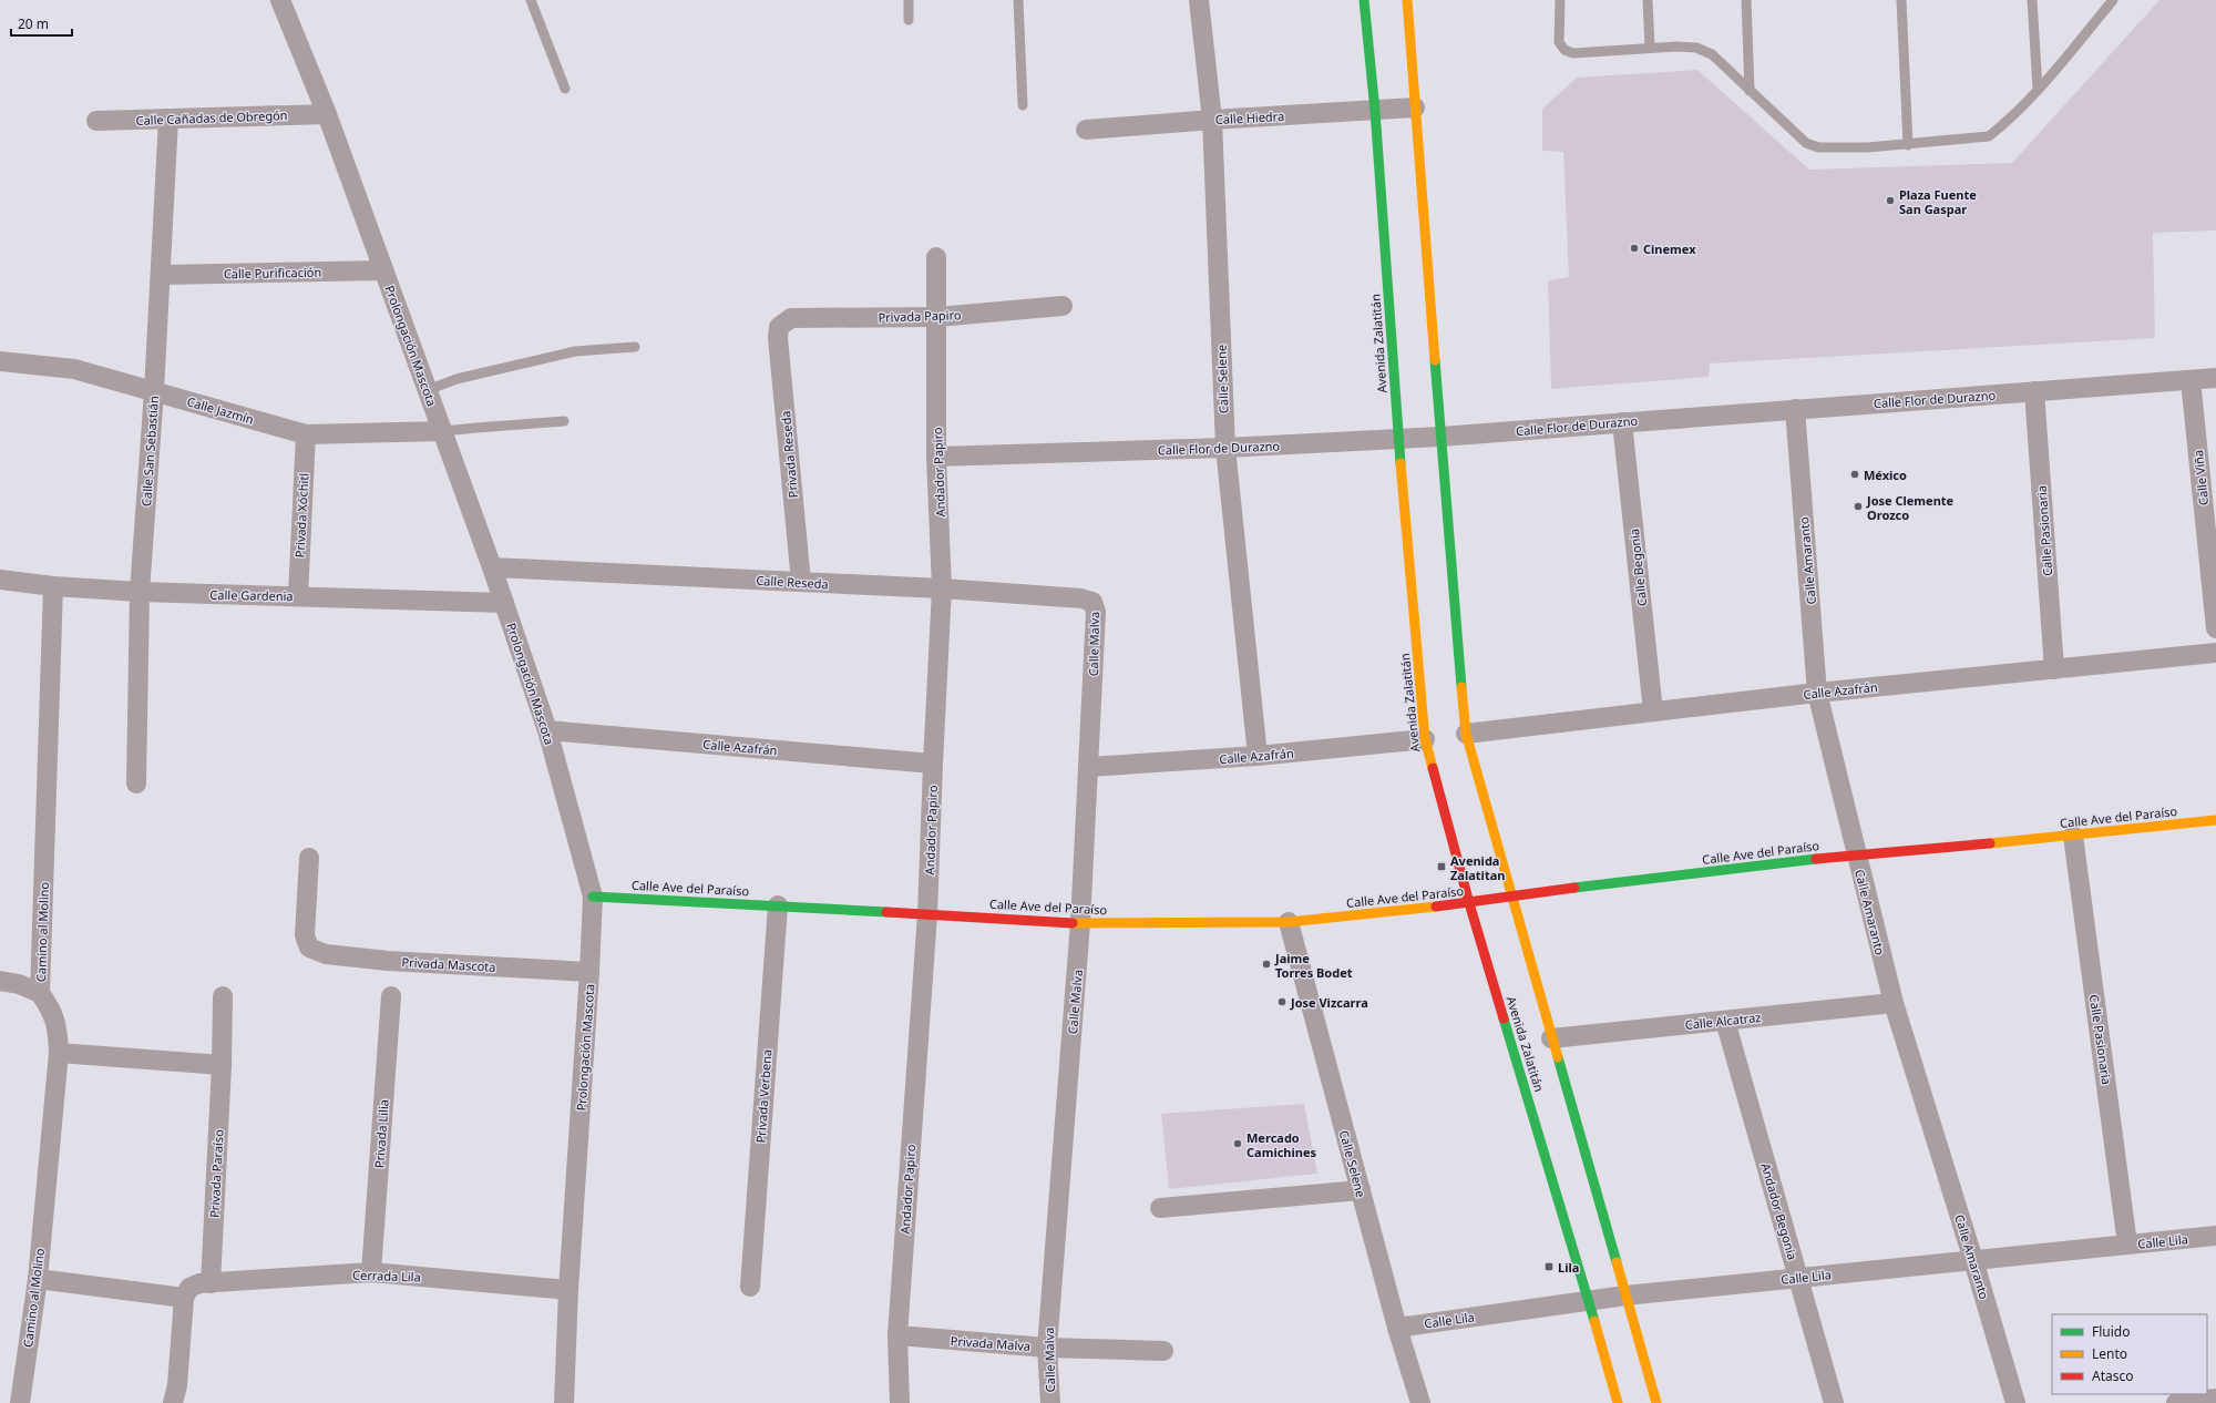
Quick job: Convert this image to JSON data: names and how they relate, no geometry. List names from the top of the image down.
{
  "streets": {
    "street": [
      "Calle Cañadas de Obregón",
      "Calle Hiedra",
      "Calle Purificación",
      "Privada Papiro",
      "Avenida Zalatitán",
      "Prolongación Mascota",
      "Calle Selene",
      "Calle Flor de Durazno",
      "Calle Jazmín",
      "Calle San Sebastián",
      "Privada Reseda",
      "Andador Papiro",
      "Calle Viña",
      "Privada Xóchitl",
      "Calle Pasionaria",
      "Calle Amaranto",
      "Calle Begonia",
      "Calle Reseda",
      "Calle Gardenia",
      "Calle Malva",
      "Calle Azafrán",
      "Calle Ave del Paraíso",
      "Camino al Molino",
      "Privada Mascota",
      "Calle Alcatraz",
      "Privada Verbena",
      "Privada Lilia",
      "Privada Paraíso",
      "Andador Begonia",
      "Calle Lila",
      "Cerrada Lila",
      "Privada Malva"
    ]
  },
  "crossings": [
    ["Calle Cañadas de Obregón", "Prolongación Mascota"],
    ["Calle Cañadas de Obregón", "Calle San Sebastián"],
    ["Calle Hiedra", "Avenida Zalatitán"],
    ["Calle Hiedra", "Calle Selene"],
    ["Calle Purificación", "Prolongación Mascota"],
    ["Calle Purificación", "Calle San Sebastián"],
    ["Privada Papiro", "Privada Reseda"],
    ["Privada Papiro", "Andador Papiro"],
    ["Avenida Zalatitán", "Calle Flor de Durazno"],
    ["Avenida Zalatitán", "Calle Azafrán"],
    ["Avenida Zalatitán", "Calle Ave del Paraíso"],
    ["Avenida Zalatitán", "Calle Alcatraz"],
    ["Avenida Zalatitán", "Calle Lila"],
    ["Prolongación Mascota", "Calle Jazmín"],
    ["Prolongación Mascota", "Calle Reseda"],
    ["Prolongación Mascota", "Calle Gardenia"],
    ["Prolongación Mascota", "Calle Azafrán"],
    ["Prolongación Mascota", "Calle Ave del Paraíso"],
    ["Prolongación Mascota", "Privada Mascota"],
    ["Prolongación Mascota", "Cerrada Lila"],
    ["Calle Selene", "Calle Flor de Durazno"],
    ["Calle Selene", "Calle Azafrán"],
    ["Calle Selene", "Calle Ave del Paraíso"],
    ["Calle Selene", "Calle Lila"],
    ["Calle Flor de Durazno", "Andador Papiro"],
    ["Calle Flor de Durazno", "Calle Viña"],
    ["Calle Flor de Durazno", "Calle Pasionaria"],
    ["Calle Flor de Durazno", "Calle Amaranto"],
    ["Calle Flor de Durazno", "Calle Begonia"],
    ["Calle Jazmín", "Calle San Sebastián"],
    ["Calle Jazmín", "Privada Xóchitl"],
    ["Calle San Sebastián", "Calle Gardenia"],
    ["Privada Reseda", "Calle Reseda"],
    ["Andador Papiro", "Calle Reseda"],
    ["Andador Papiro", "Calle Azafrán"],
    ["Andador Papiro", "Calle Ave del Paraíso"],
    ["Andador Papiro", "Privada Malva"],
    ["Privada Xóchitl", "Calle Gardenia"],
    ["Calle Pasionaria", "Calle Azafrán"],
    ["Calle Pasionaria", "Calle Ave del Paraíso"],
    ["Calle Pasionaria", "Calle Lila"],
    ["Calle Amaranto", "Calle Azafrán"],
    ["Calle Amaranto", "Calle Ave del Paraíso"],
    ["Calle Amaranto", "Calle Alcatraz"],
    ["Calle Amaranto", "Calle Lila"],
    ["Calle Begonia", "Calle Azafrán"],
    ["Calle Reseda", "Calle Malva"],
    ["Calle Gardenia", "Camino al Molino"],
    ["Calle Malva", "Calle Azafrán"],
    ["Calle Malva", "Calle Ave del Paraíso"],
    ["Calle Malva", "Privada Malva"],
    ["Calle Ave del Paraíso", "Privada Verbena"],
    ["Calle Alcatraz", "Andador Begonia"],
    ["Privada Lilia", "Cerrada Lila"],
    ["Privada Paraíso", "Cerrada Lila"],
    ["Andador Begonia", "Calle Lila"]
  ],
  "places": {
    "other": [
      "Plaza Fuente San Gaspar",
      "Cinemex",
      "México",
      "Jose Clemente Orozco",
      "Jaime Torres Bodet",
      "Jose Vizcarra",
      "Mercado Camichines"
    ],
    "transit": ["Avenida Zalatitan", "Lila"]
  },
  "legend": ["Fluido", "Lento", "Atasco"],
  "scale_bar": "20 m"
}
